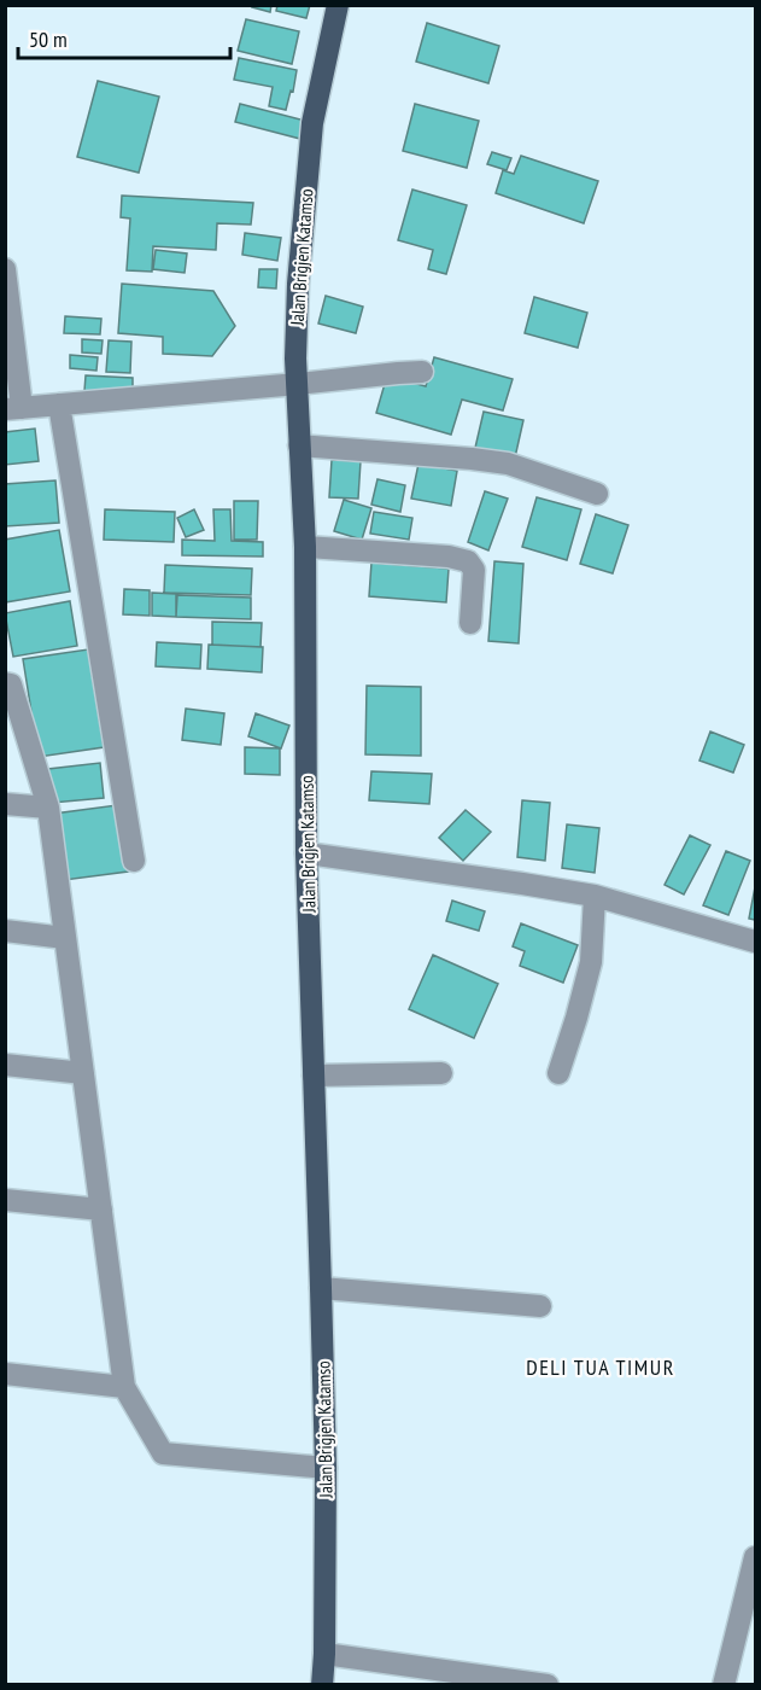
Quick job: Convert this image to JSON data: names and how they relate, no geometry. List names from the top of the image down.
{
  "streets": {
    "main road": ["Jalan Brigjen Katamso"]
  },
  "districts": ["DELI TUA TIMUR"],
  "scale_bar": "50 m"
}
